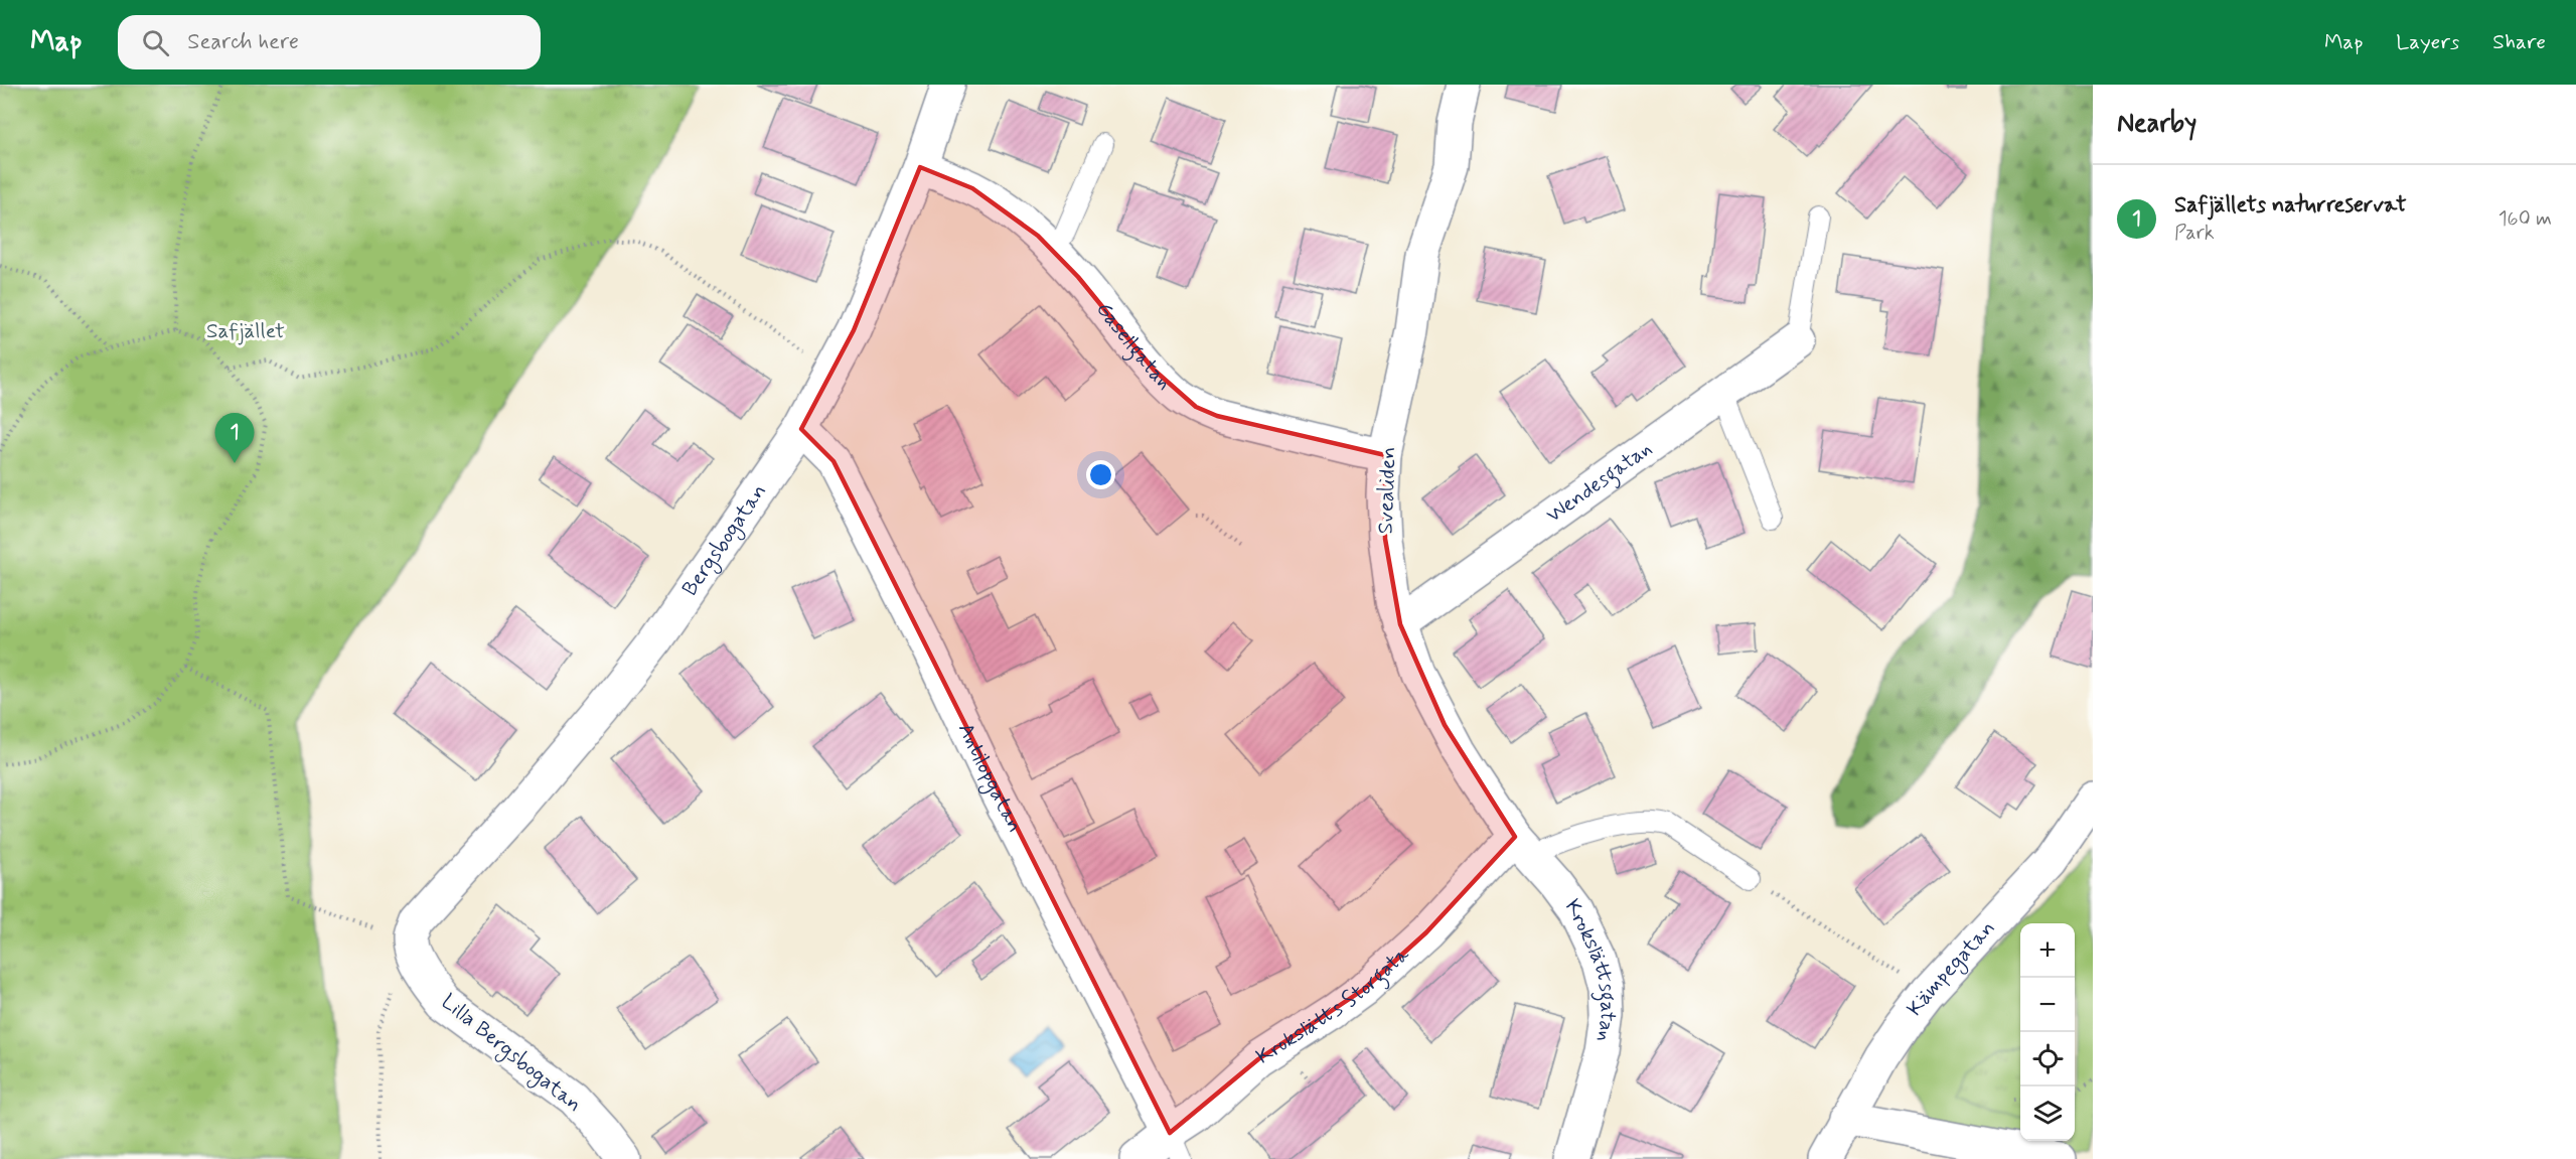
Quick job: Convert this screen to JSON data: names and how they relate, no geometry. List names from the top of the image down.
{
  "streets": {
    "street": [
      "Gasellgatan",
      "Wendesgatan",
      "Svealiden",
      "Bergsbogatan",
      "Antilopgatan",
      "Kämpegatan",
      "Krokslättsgatan",
      "Krokslätts Storgata",
      "Lilla Bergsbogatan"
    ]
  },
  "crossings": [
    ["Gasellgatan", "Svealiden"],
    ["Gasellgatan", "Bergsbogatan"],
    ["Wendesgatan", "Svealiden"],
    ["Svealiden", "Krokslättsgatan"],
    ["Svealiden", "Krokslätts Storgata"],
    ["Bergsbogatan", "Antilopgatan"],
    ["Bergsbogatan", "Lilla Bergsbogatan"],
    ["Antilopgatan", "Krokslätts Storgata"],
    ["Krokslättsgatan", "Krokslätts Storgata"]
  ],
  "parks": ["Safjället"],
  "page": {
    "header": "Map",
    "search": "Search here",
    "nav": ["Map", "Layers", "Share"],
    "heading": "Nearby",
    "list": [
      {
        "mark": "1",
        "name": "Safjällets naturreservat",
        "note": "Park",
        "value": "160 m"
      }
    ],
    "pins": "1",
    "map_buttons": ["+", "−"]
  }
}
